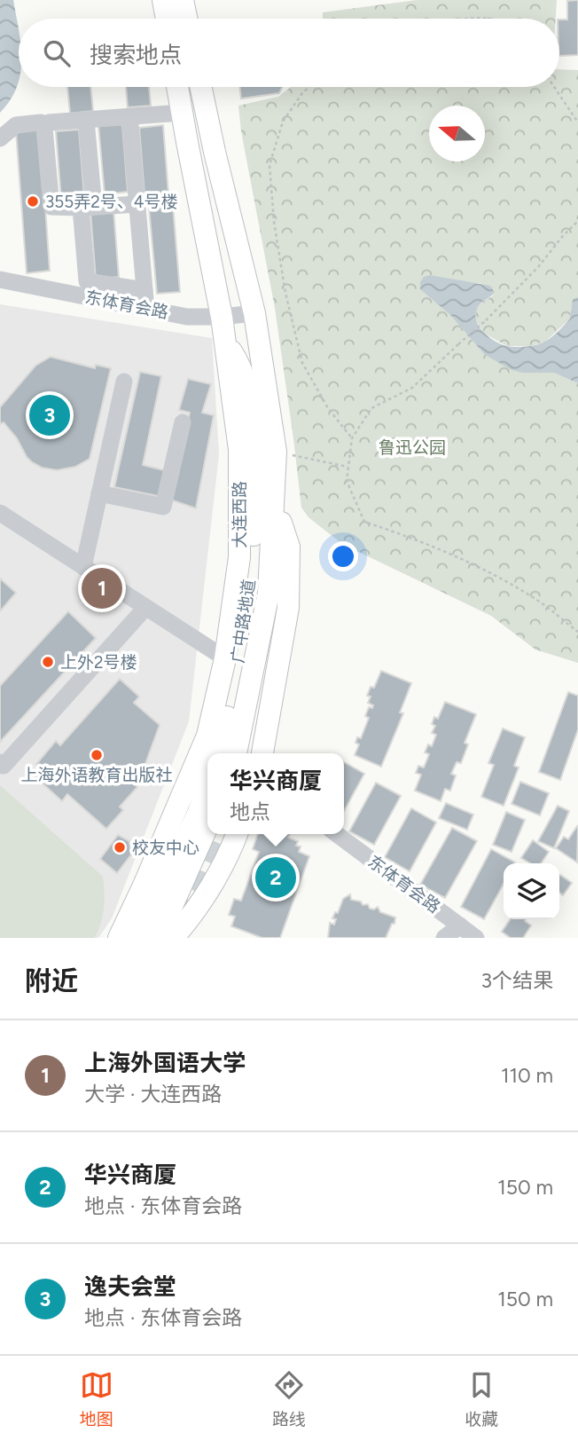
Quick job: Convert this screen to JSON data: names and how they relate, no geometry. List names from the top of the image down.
{
  "streets": {
    "main road": ["大连西路", "广中路地道"],
    "street": ["东体育会路"]
  },
  "crossings": [
    ["东体育会路", "大连西路"],
    ["大连西路", "广中路地道"]
  ],
  "parks": ["鲁迅公园"],
  "places": [
    "355弄2号、4号楼",
    "上外2号楼",
    "上海外语教育出版社",
    "校友中心"
  ],
  "north": "left",
  "page": {
    "search": "搜索地点",
    "pins": ["3", "1", "2"],
    "popup": ["华兴商厦", "地点"],
    "heading": ["附近", "3个结果"],
    "list": [
      {
        "mark": "1",
        "name": "上海外国语大学",
        "note": "大学 · 大连西路",
        "value": "110 m"
      },
      {
        "mark": "2",
        "name": "华兴商厦",
        "note": "地点 · 东体育会路",
        "value": "150 m"
      },
      {
        "mark": "3",
        "name": "逸夫会堂",
        "note": "地点 · 东体育会路",
        "value": "150 m"
      }
    ],
    "nav": ["地图", "路线", "收藏"]
  }
}
